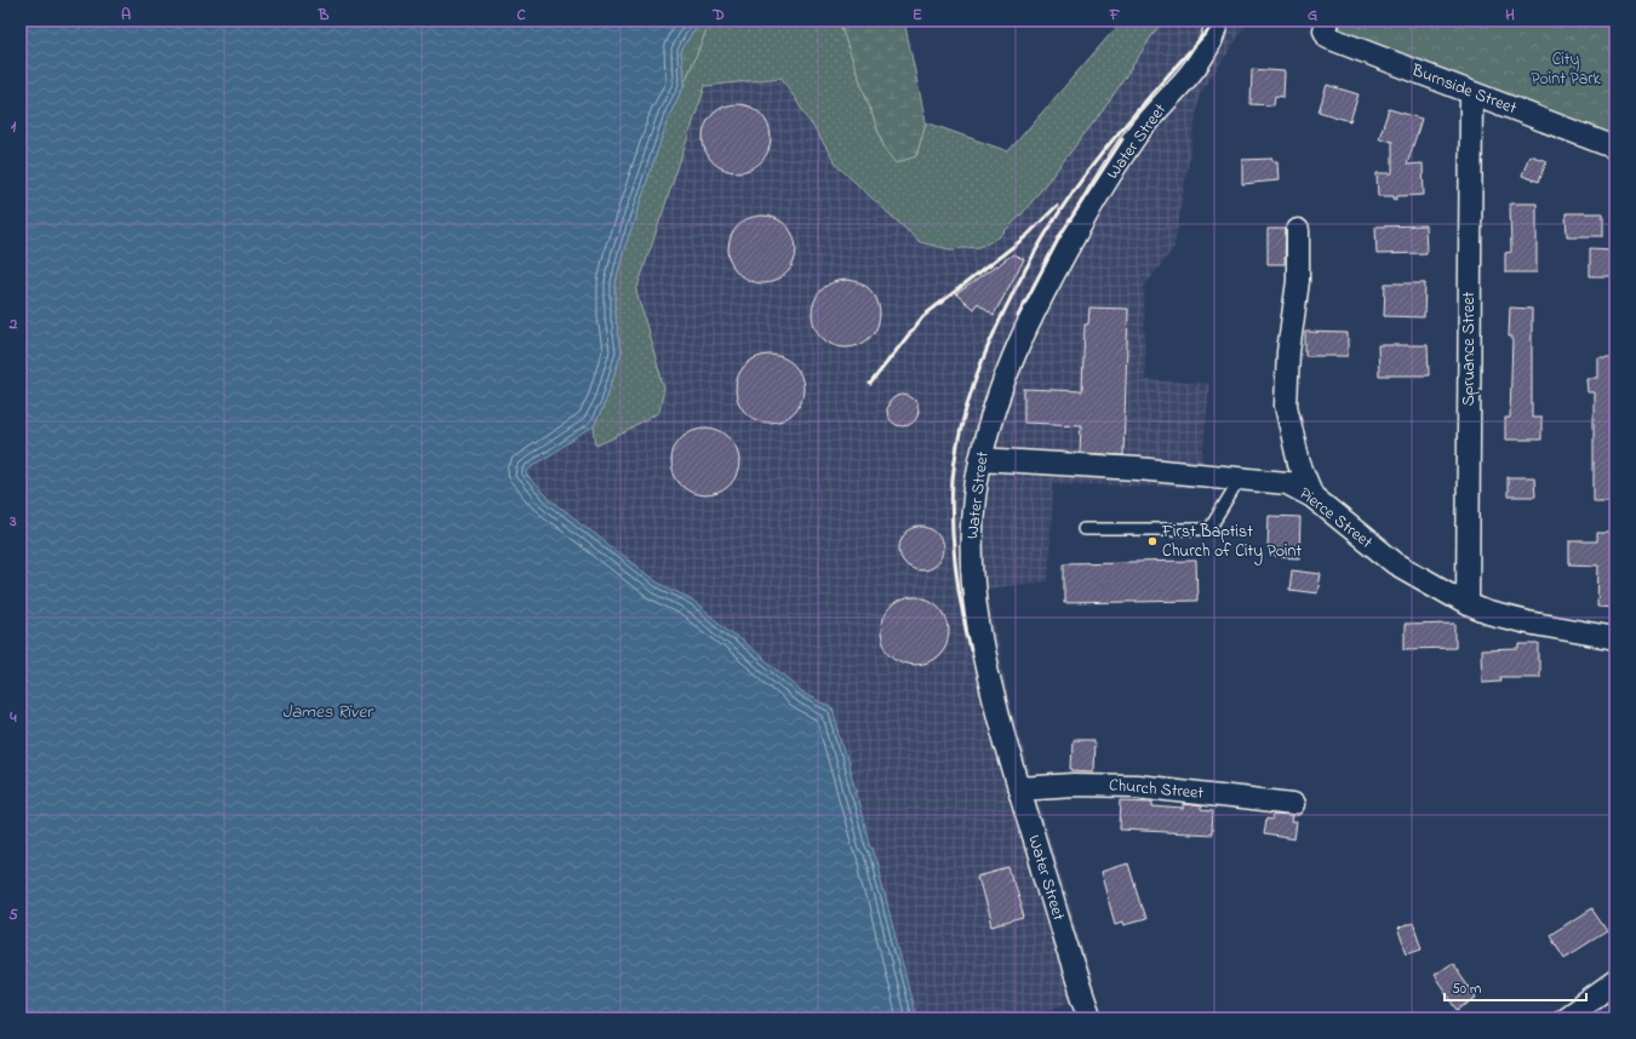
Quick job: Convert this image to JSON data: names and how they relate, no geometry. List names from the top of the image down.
{
  "streets": {
    "street": [
      "Burnside Street",
      "Water Street",
      "Spruance Street",
      "Pierce Street",
      "Church Street"
    ]
  },
  "crossings": [
    ["Burnside Street", "Spruance Street"],
    ["Water Street", "Pierce Street"],
    ["Water Street", "Church Street"],
    ["Spruance Street", "Pierce Street"]
  ],
  "water": ["James River"],
  "parks": ["City Point Park"],
  "places": ["First Baptist Church of City Point"],
  "scale_bar": "50 m",
  "grid": {
    "columns": [
      "A",
      "B",
      "C",
      "D",
      "E",
      "F",
      "G",
      "H"
    ],
    "rows": [
      "1",
      "2",
      "3",
      "4",
      "5"
    ]
  }
}
